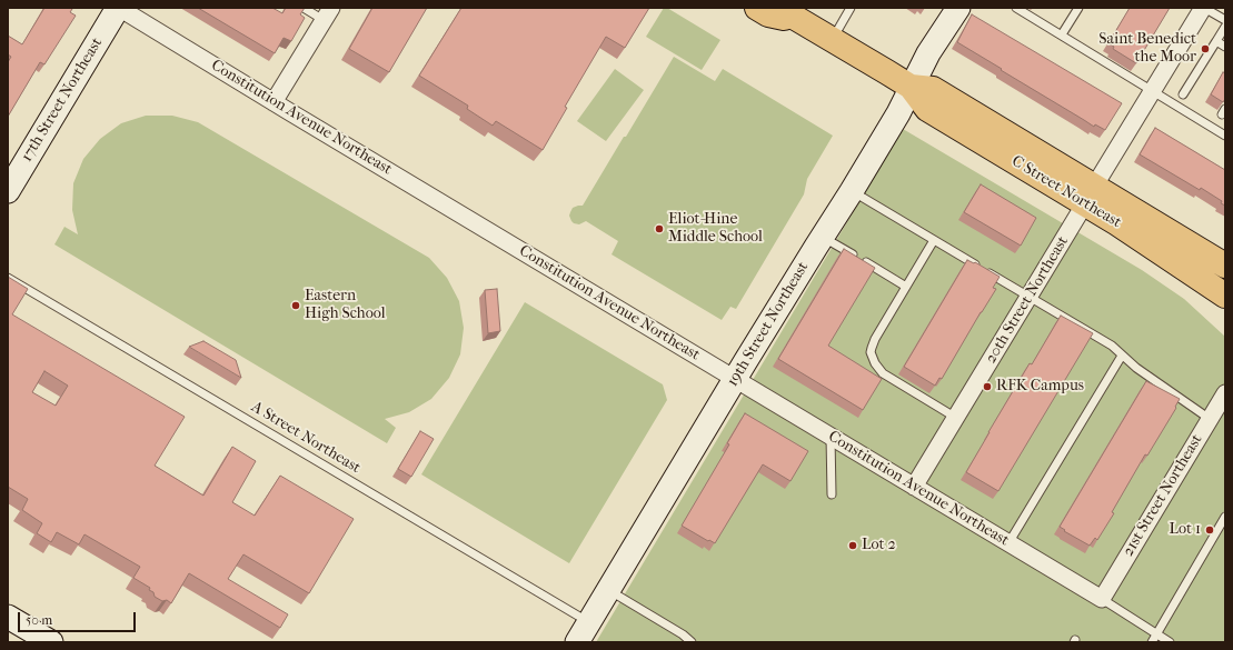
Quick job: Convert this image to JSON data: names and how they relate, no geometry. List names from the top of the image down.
{
  "streets": {
    "main road": ["17th Street Northeast", "C Street Northeast", "19th Street Northeast"],
    "street": ["Constitution Avenue Northeast", "20th Street Northeast", "21st Street Northeast"],
    "lane": ["A Street Northeast"]
  },
  "crossings": [
    ["17th Street Northeast", "Constitution Avenue Northeast"],
    ["Constitution Avenue Northeast", "20th Street Northeast"],
    ["Constitution Avenue Northeast", "19th Street Northeast"],
    ["Constitution Avenue Northeast", "21st Street Northeast"],
    ["C Street Northeast", "20th Street Northeast"],
    ["C Street Northeast", "19th Street Northeast"],
    ["19th Street Northeast", "A Street Northeast"]
  ],
  "places": [
    "Saint Benedict the Moor",
    "Eliot-Hine Middle School",
    "Eastern High School",
    "RFK Campus",
    "Lot 1",
    "Lot 2"
  ],
  "scale_bar": "50 m"
}
